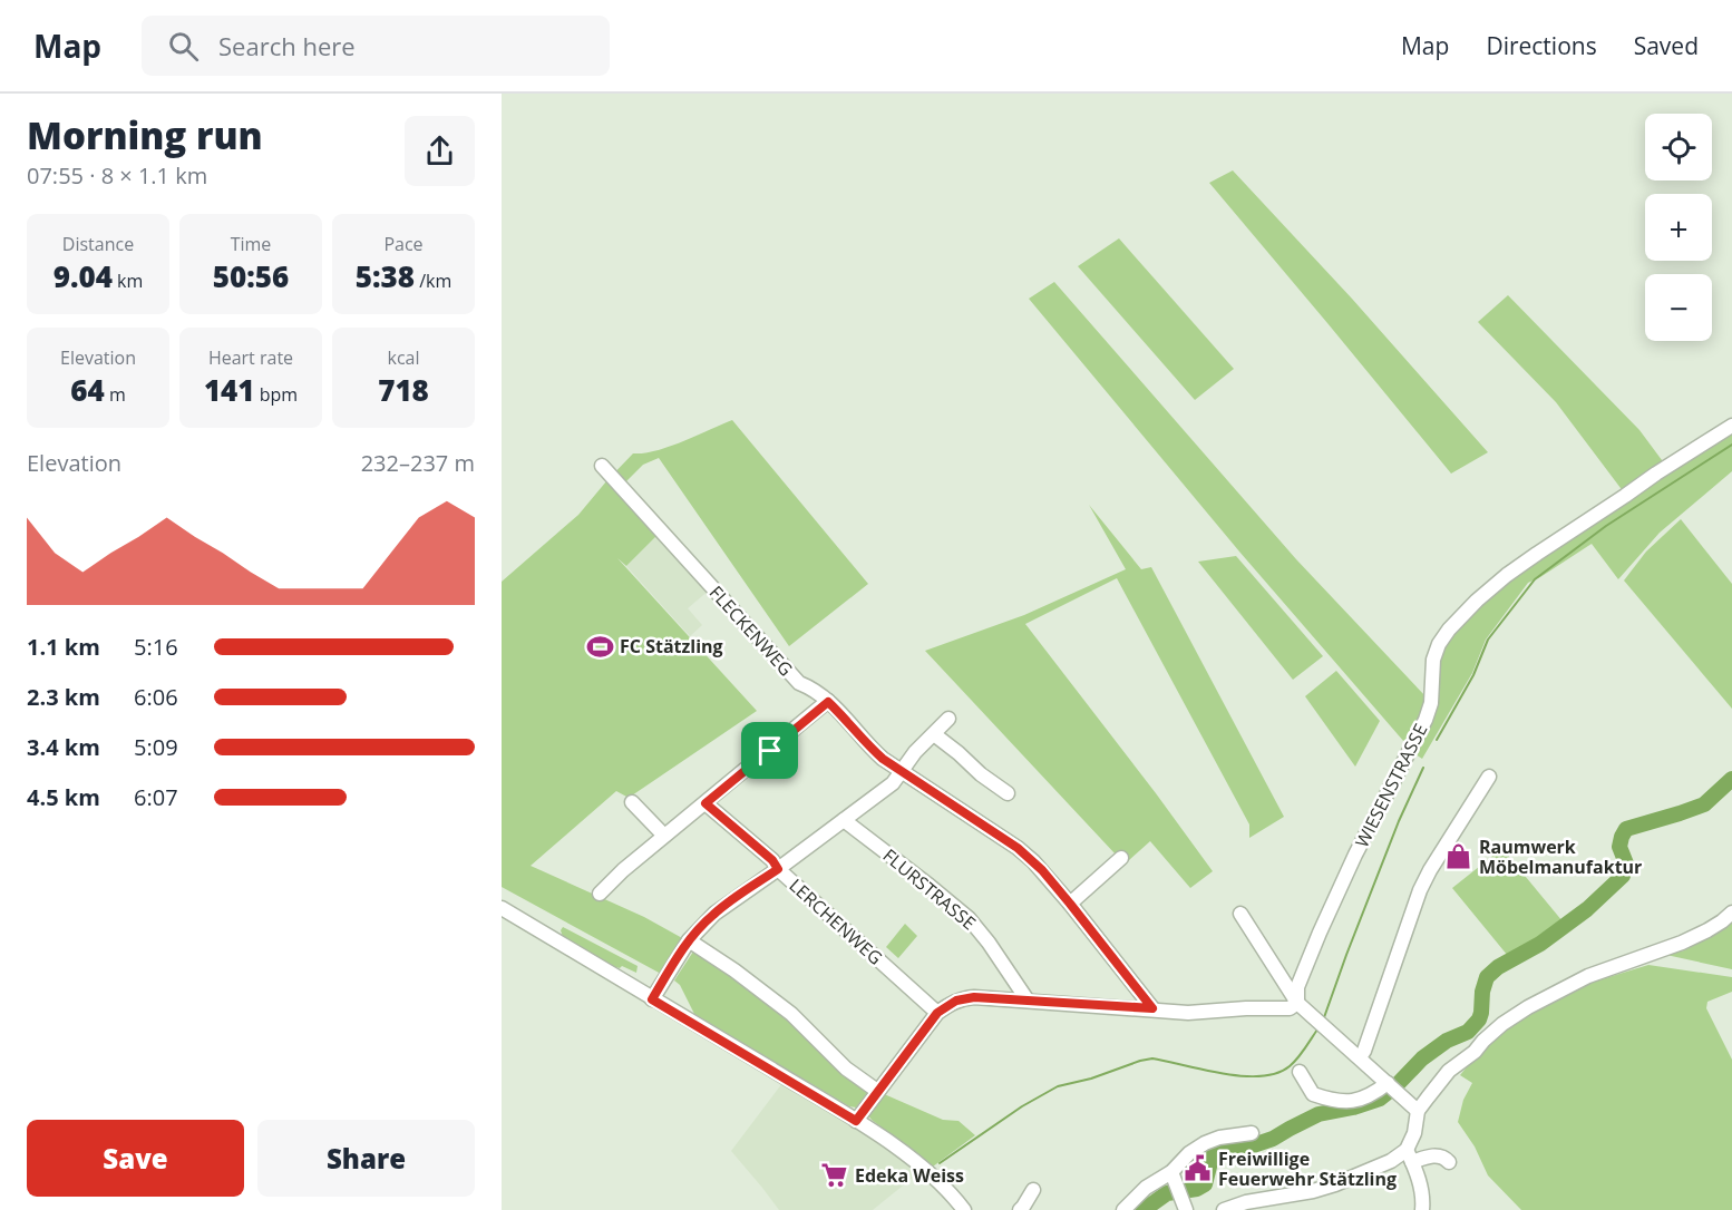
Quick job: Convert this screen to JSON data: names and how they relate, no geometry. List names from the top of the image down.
{
  "streets": {
    "street": [
      "FLECKENWEG",
      "WIESENSTRASSE",
      "FLURSTRASSE",
      "LERCHENWEG"
    ]
  },
  "places": {
    "sports": ["FC Stätzling"],
    "shop": ["Raumwerk Möbelmanufaktur"],
    "public building": ["Freiwillige Feuerwehr Stätzling"],
    "supermarket": ["Edeka Weiss"]
  },
  "page": {
    "header": "Map",
    "search": "Search here",
    "nav": ["Map", "Directions", "Saved"],
    "heading": ["Morning run", "07:55 · 8 × 1.1 km"],
    "map_buttons": ["+", "−"],
    "stats": [
      ["Distance", "9.04 km"],
      ["Time", "50:56"],
      ["Pace", "5:38 /km"],
      ["Elevation", "64 m"],
      ["Heart rate", "141 bpm"],
      ["kcal", "718"]
    ],
    "chart": ["Elevation", "232–237 m"],
    "list": [
      {
        "name": "1.1 km",
        "note": "5:16"
      },
      {
        "name": "2.3 km",
        "note": "6:06"
      },
      {
        "name": "3.4 km",
        "note": "5:09"
      },
      {
        "name": "4.5 km",
        "note": "6:07"
      }
    ],
    "buttons": ["Save", "Share"]
  }
}
